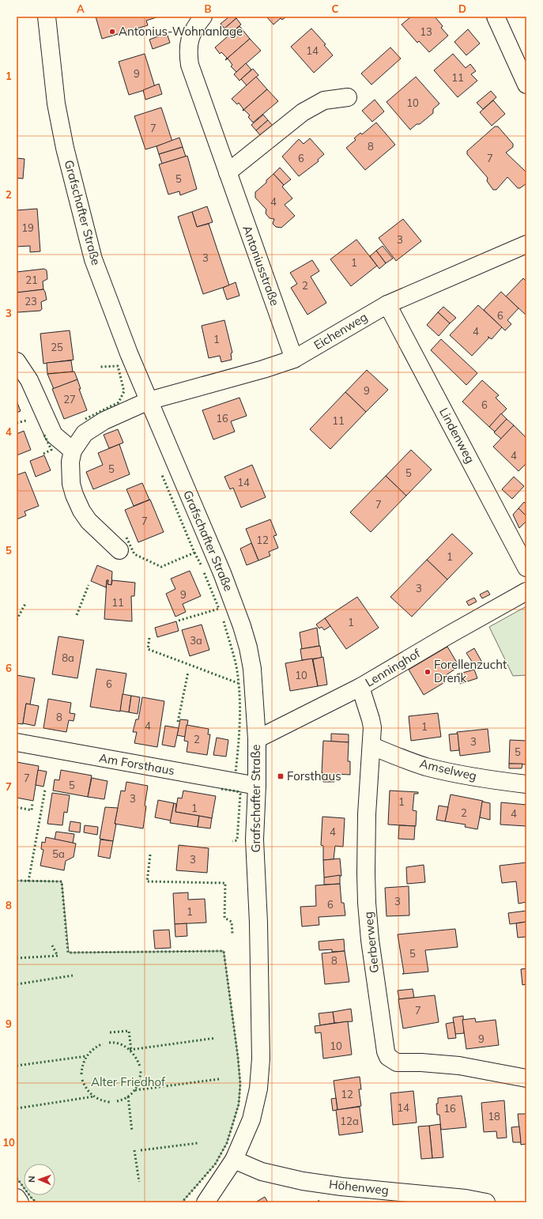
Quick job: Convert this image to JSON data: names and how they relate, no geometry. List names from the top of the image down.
{
  "streets": {
    "street": [
      "Grafschafter Straße",
      "Antoniusstraße",
      "Eichenweg",
      "Lindenweg",
      "Lenninghof",
      "Am Forsthaus",
      "Amselweg",
      "Gerberweg",
      "Höhenweg"
    ]
  },
  "crossings": [
    ["Grafschafter Straße", "Eichenweg"],
    ["Grafschafter Straße", "Lenninghof"],
    ["Grafschafter Straße", "Am Forsthaus"],
    ["Grafschafter Straße", "Höhenweg"],
    ["Antoniusstraße", "Eichenweg"],
    ["Eichenweg", "Lindenweg"],
    ["Lenninghof", "Gerberweg"],
    ["Amselweg", "Gerberweg"]
  ],
  "parks": ["Alter Friedhof"],
  "places": {
    "other": ["Antonius-Wohnanlage", "Forellenzucht Drenk"],
    "transit": ["Forsthaus"]
  },
  "house_numbers": [
    "13",
    "14",
    "9",
    "11",
    "10",
    "7",
    "8",
    "6",
    "7",
    "5",
    "4",
    "19",
    "3",
    "3",
    "1",
    "21",
    "2",
    "23",
    "6",
    "4",
    "1",
    "25",
    "9",
    "27",
    "6",
    "16",
    "11",
    "4",
    "5",
    "5",
    "14",
    "7",
    "7",
    "12",
    "1",
    "3",
    "9",
    "11",
    "1",
    "3a",
    "8a",
    "10",
    "6",
    "8",
    "4",
    "1",
    "2",
    "3",
    "5",
    "7",
    "5",
    "3",
    "1",
    "1",
    "2",
    "4",
    "4",
    "5a",
    "3",
    "3",
    "6",
    "1",
    "5",
    "8",
    "7",
    "9",
    "10",
    "12",
    "14",
    "16",
    "18",
    "12a"
  ],
  "north": "left",
  "grid": {
    "columns": [
      "A",
      "B",
      "C",
      "D"
    ],
    "rows": [
      "1",
      "2",
      "3",
      "4",
      "5",
      "6",
      "7",
      "8",
      "9",
      "10"
    ]
  }
}
